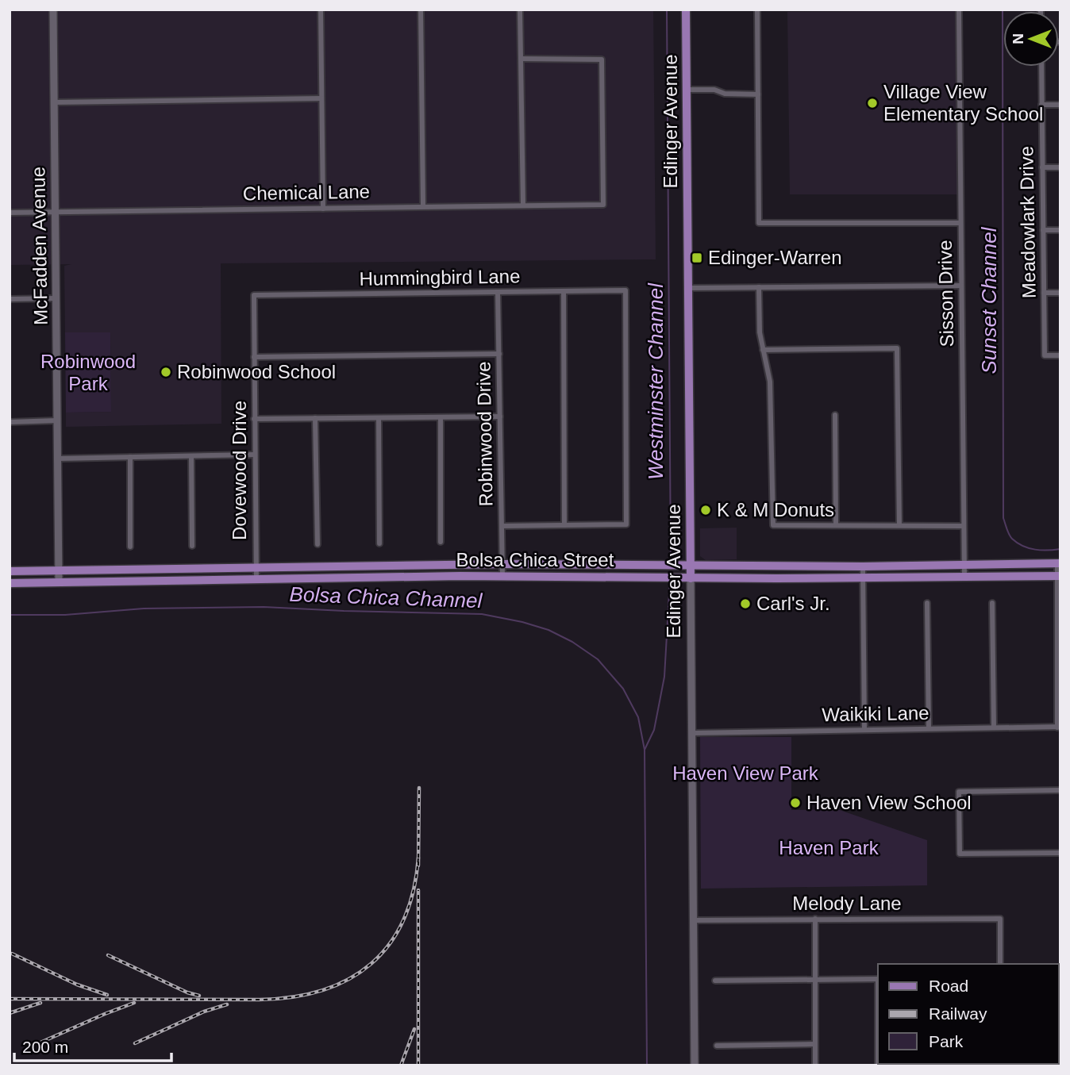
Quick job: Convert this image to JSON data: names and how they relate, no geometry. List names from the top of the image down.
{
  "streets": {
    "main road": ["Edinger Avenue", "Bolsa Chica Street"],
    "street": [
      "Chemical Lane",
      "Meadowlark Drive",
      "McFadden Avenue",
      "Hummingbird Lane",
      "Sisson Drive",
      "Robinwood Drive",
      "Dovewood Drive",
      "Waikiki Lane",
      "Melody Lane"
    ]
  },
  "crossings": [
    ["Edinger Avenue", "Bolsa Chica Street"],
    ["Edinger Avenue", "Waikiki Lane"],
    ["Edinger Avenue", "Melody Lane"],
    ["Chemical Lane", "McFadden Avenue"],
    ["McFadden Avenue", "Bolsa Chica Street"],
    ["Hummingbird Lane", "Robinwood Drive"],
    ["Hummingbird Lane", "Dovewood Drive"],
    ["Sisson Drive", "Bolsa Chica Street"],
    ["Robinwood Drive", "Bolsa Chica Street"],
    ["Dovewood Drive", "Bolsa Chica Street"]
  ],
  "water": ["Sunset Channel", "Westminster Channel", "Bolsa Chica Channel"],
  "parks": ["Robinwood Park", "Haven View Park", "Haven Park"],
  "places": {
    "other": [
      "Village View Elementary School",
      "Robinwood School",
      "K & M Donuts",
      "Carl's Jr.",
      "Haven View School"
    ],
    "transit": ["Edinger-Warren"]
  },
  "legend": ["Road", "Railway", "Park"],
  "scale_bar": "200 m",
  "north": "left"
}
